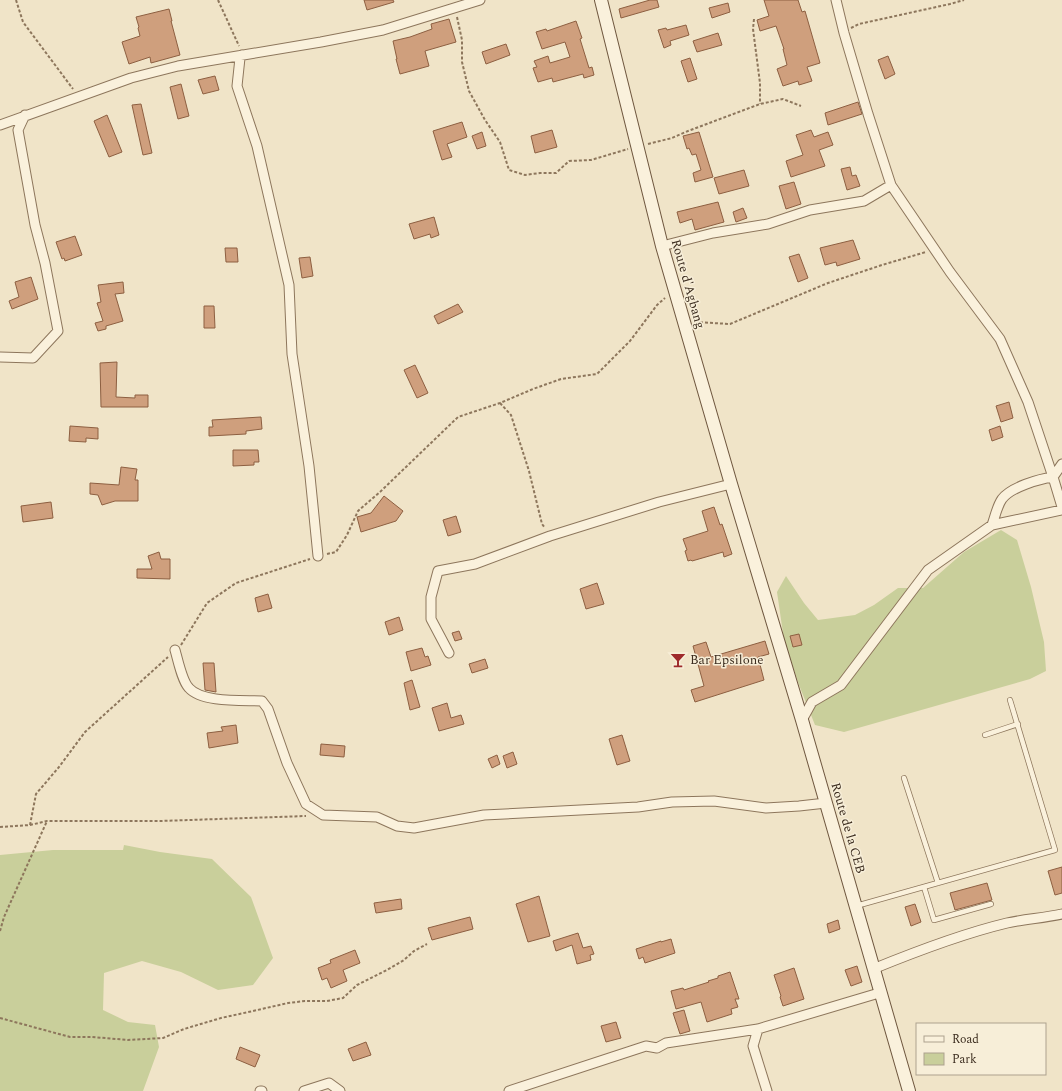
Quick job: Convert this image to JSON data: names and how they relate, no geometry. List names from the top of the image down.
{
  "streets": {
    "main road": ["Route d'Agbang", "Route de la CEB"]
  },
  "crossings": [
    ["Route d'Agbang", "Route de la CEB"]
  ],
  "places": {
    "bar": ["Bar Epsilone"]
  },
  "legend": ["Road", "Park"]
}
